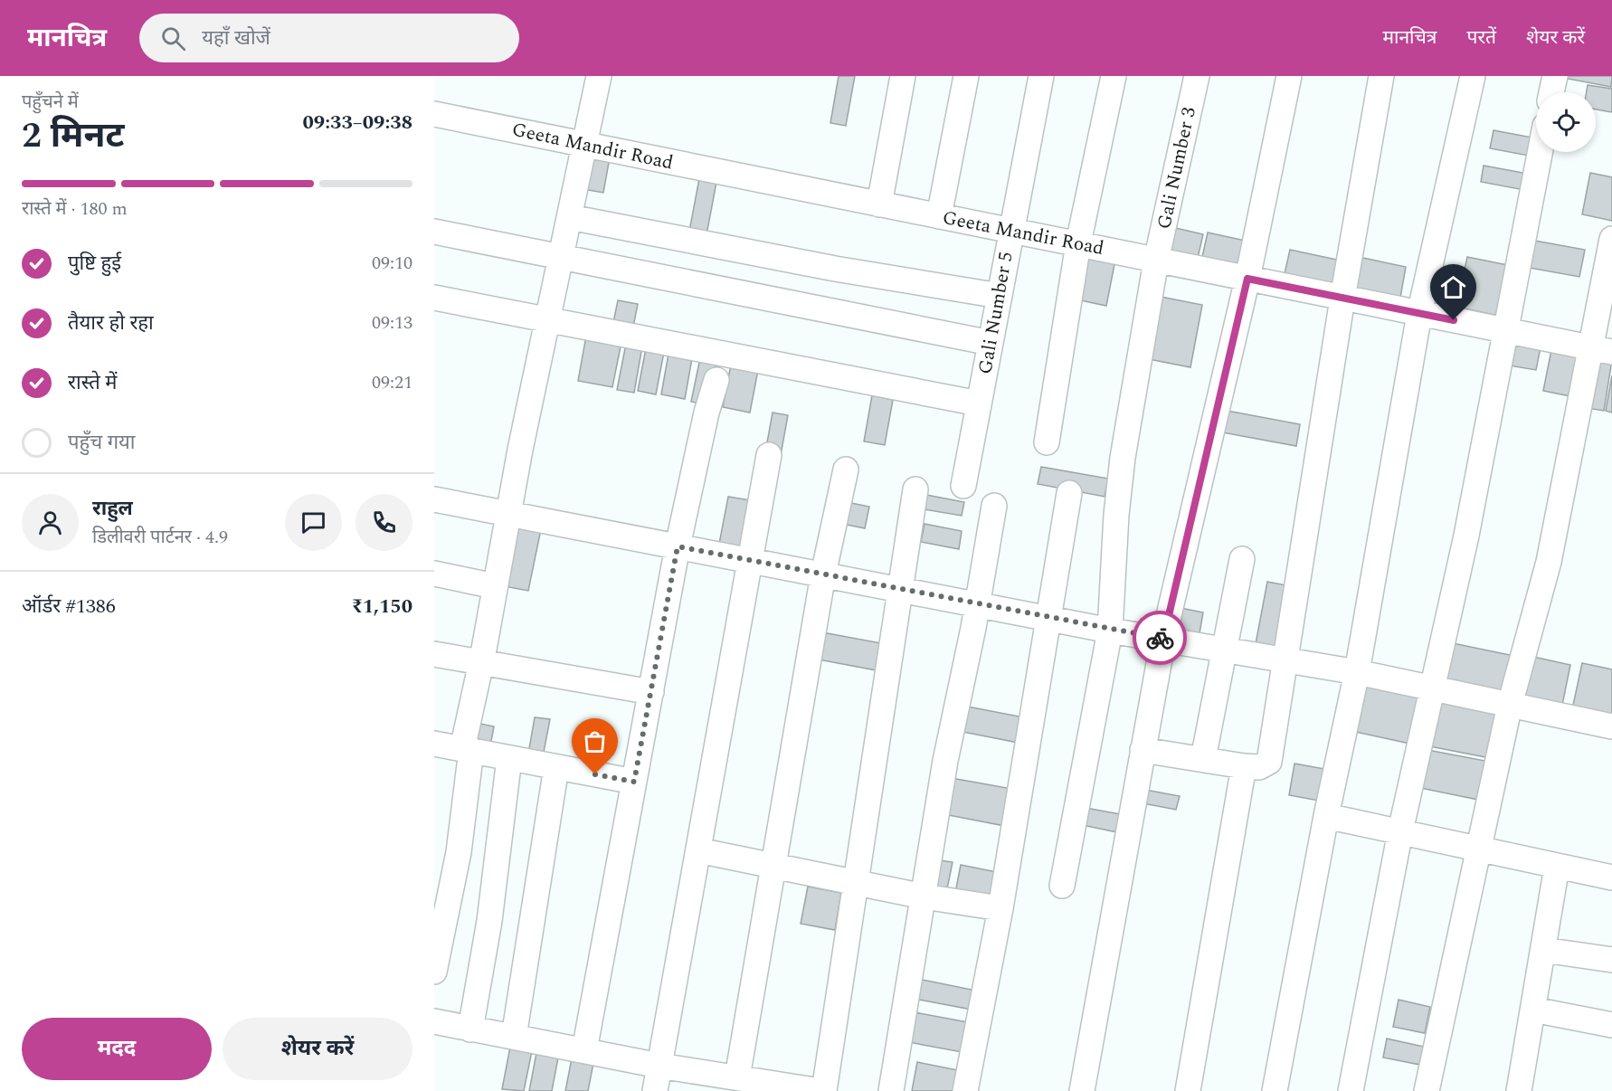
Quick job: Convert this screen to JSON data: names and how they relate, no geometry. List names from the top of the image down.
{
  "streets": {
    "street": ["Geeta Mandir Road", "Gali Number 3", "Gali Number 5"]
  },
  "crossings": [
    ["Geeta Mandir Road", "Gali Number 3"],
    ["Geeta Mandir Road", "Gali Number 5"]
  ],
  "page": {
    "header": "मानचित्र",
    "search": "यहाँ खोजें",
    "nav": ["मानचित्र", "परतें", "शेयर करें"],
    "heading": ["2 मिनट", "पहुँचने में", "09:33–09:38"],
    "panel": [
      "राहुल",
      "डिलीवरी पार्टनर · 4.9",
      "ऑर्डर #1386",
      "₹1,150"
    ],
    "bar": "रास्ते में · 180 m",
    "list": [
      ["पुष्टि हुई", "09:10"],
      ["तैयार हो रहा", "09:13"],
      ["रास्ते में", "09:21"],
      "पहुँच गया"
    ],
    "buttons": ["मदद", "शेयर करें"]
  }
}
